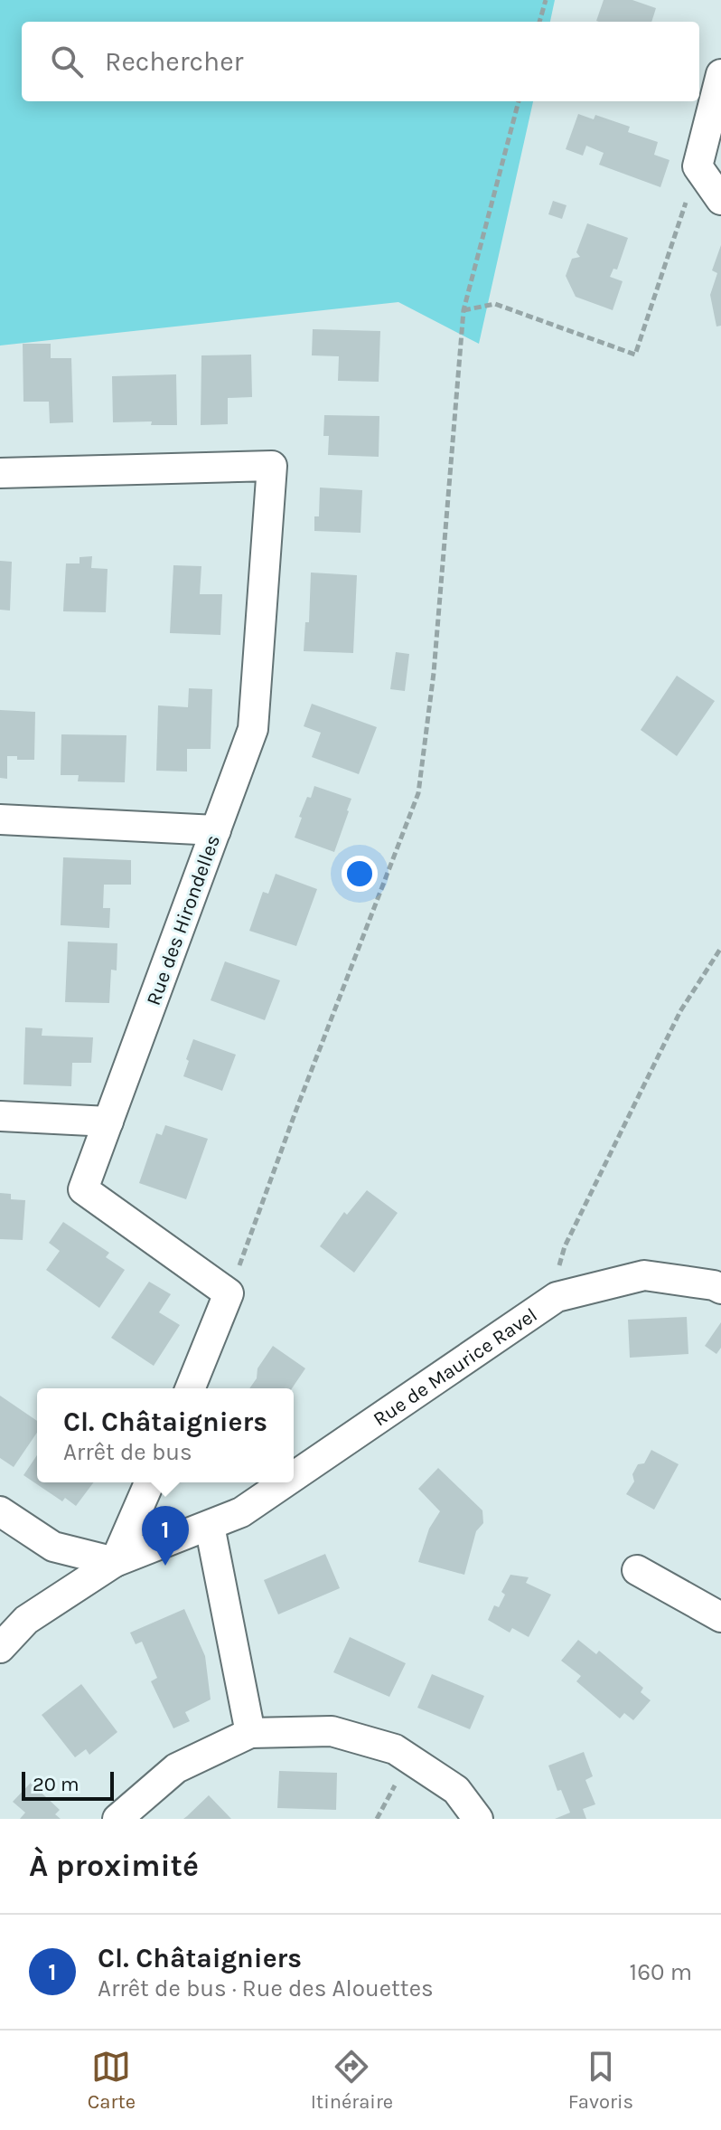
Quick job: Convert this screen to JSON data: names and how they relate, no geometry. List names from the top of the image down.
{
  "streets": {
    "street": ["Rue des Hirondelles", "Rue de Maurice Ravel"]
  },
  "scale_bar": "20 m",
  "page": {
    "search": "Rechercher",
    "popup": ["Cl. Châtaigniers", "Arrêt de bus"],
    "pins": "1",
    "scale": "20 m",
    "heading": "À proximité",
    "list": [
      {
        "mark": "1",
        "name": "Cl. Châtaigniers",
        "note": "Arrêt de bus · Rue des Alouettes",
        "value": "160 m"
      }
    ],
    "nav": ["Carte", "Itinéraire", "Favoris"]
  }
}
